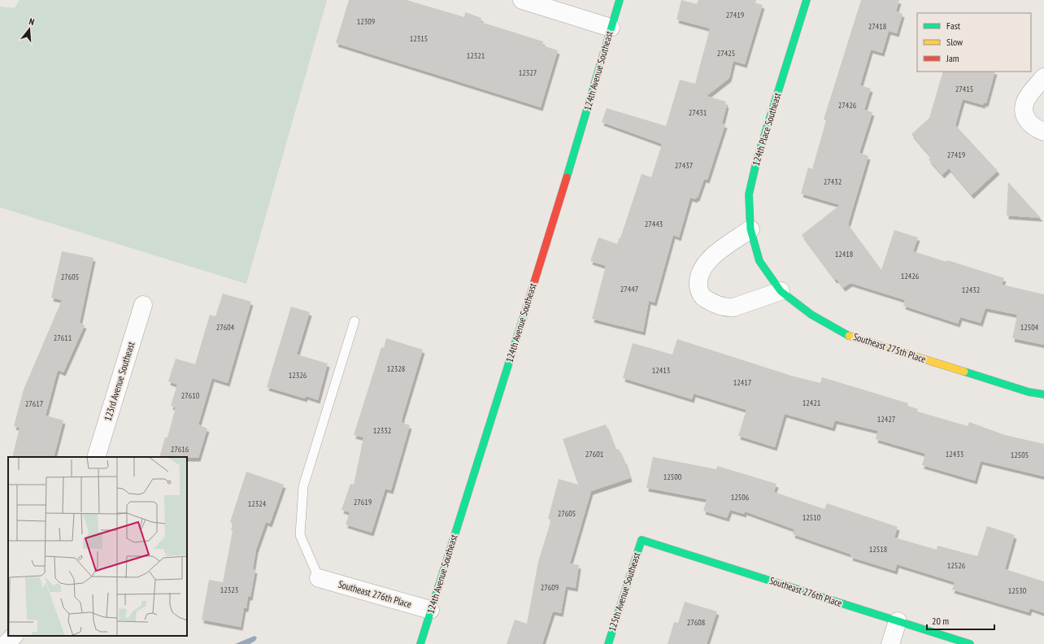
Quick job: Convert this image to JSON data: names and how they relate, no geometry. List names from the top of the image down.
{
  "streets": {
    "street": [
      "124th Avenue Southeast",
      "124th Place Southeast",
      "Southeast 275th Place",
      "123rd Avenue Southeast",
      "125th Avenue Southeast",
      "Southeast 276th Place"
    ]
  },
  "crossings": [
    ["124th Avenue Southeast", "Southeast 276th Place"],
    ["124th Place Southeast", "Southeast 275th Place"],
    ["125th Avenue Southeast", "Southeast 276th Place"]
  ],
  "house_numbers": [
    "27419",
    "12309",
    "27418",
    "12315",
    "27425",
    "12321",
    "12327",
    "27415",
    "27426",
    "27431",
    "27419",
    "27437",
    "27432",
    "27443",
    "12418",
    "12426",
    "27605",
    "27447",
    "12432",
    "27604",
    "12504",
    "27611",
    "12328",
    "12413",
    "12326",
    "12417",
    "27610",
    "12421",
    "27617",
    "12427",
    "12332",
    "27616",
    "27601",
    "12433",
    "12505",
    "12500",
    "12506",
    "27619",
    "12324",
    "27605",
    "12510",
    "12518",
    "12526",
    "27609",
    "12323",
    "12530",
    "27608"
  ],
  "legend": ["Fast", "Slow", "Jam"],
  "scale_bar": "20 m",
  "north": "top"
}
